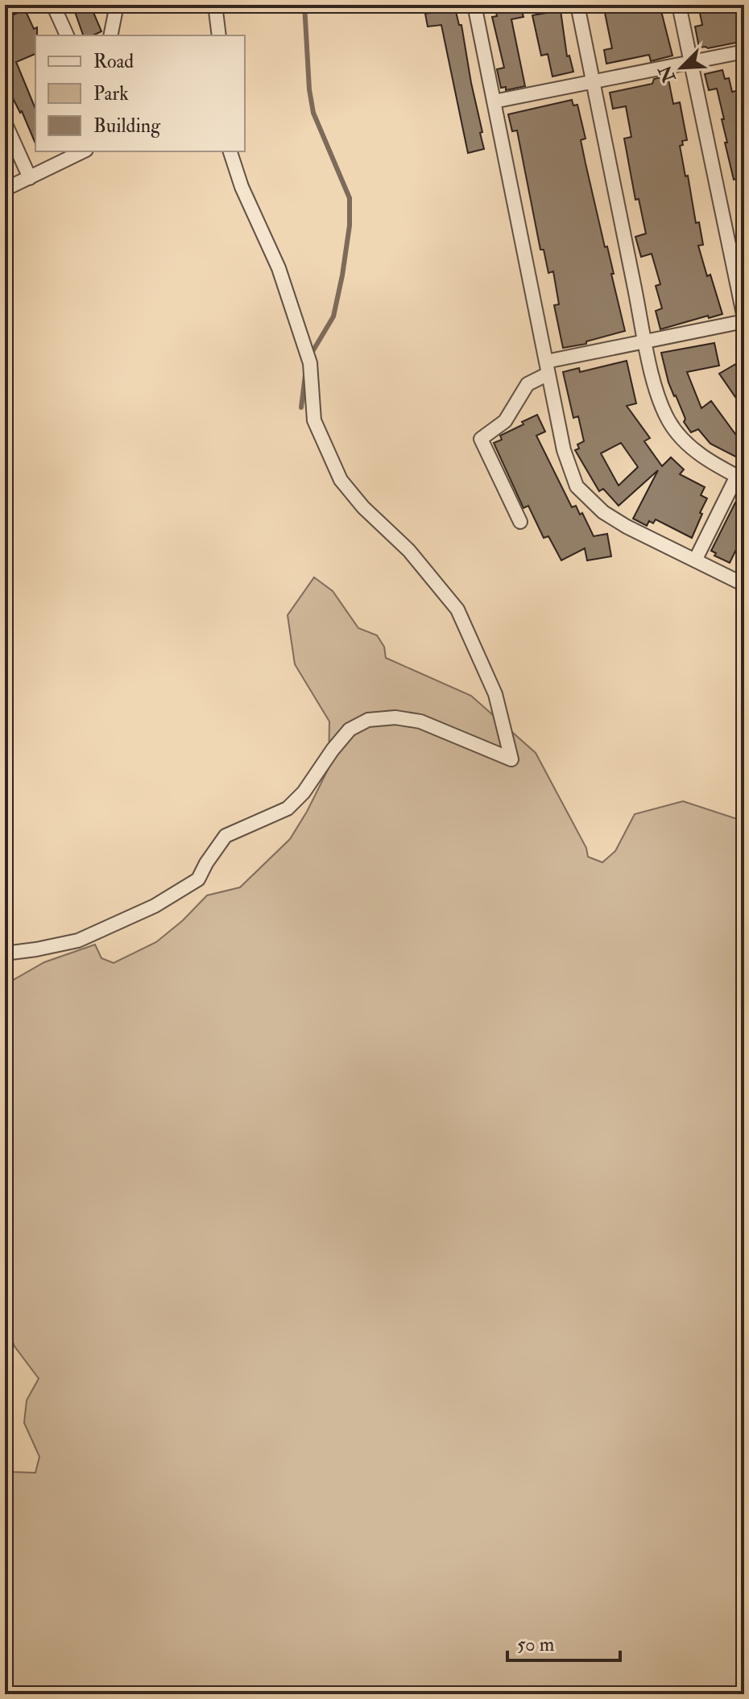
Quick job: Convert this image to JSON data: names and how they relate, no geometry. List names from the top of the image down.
{
  "legend": ["Road", "Park", "Building"],
  "scale_bar": "50 m",
  "north": "bottom left"
}
